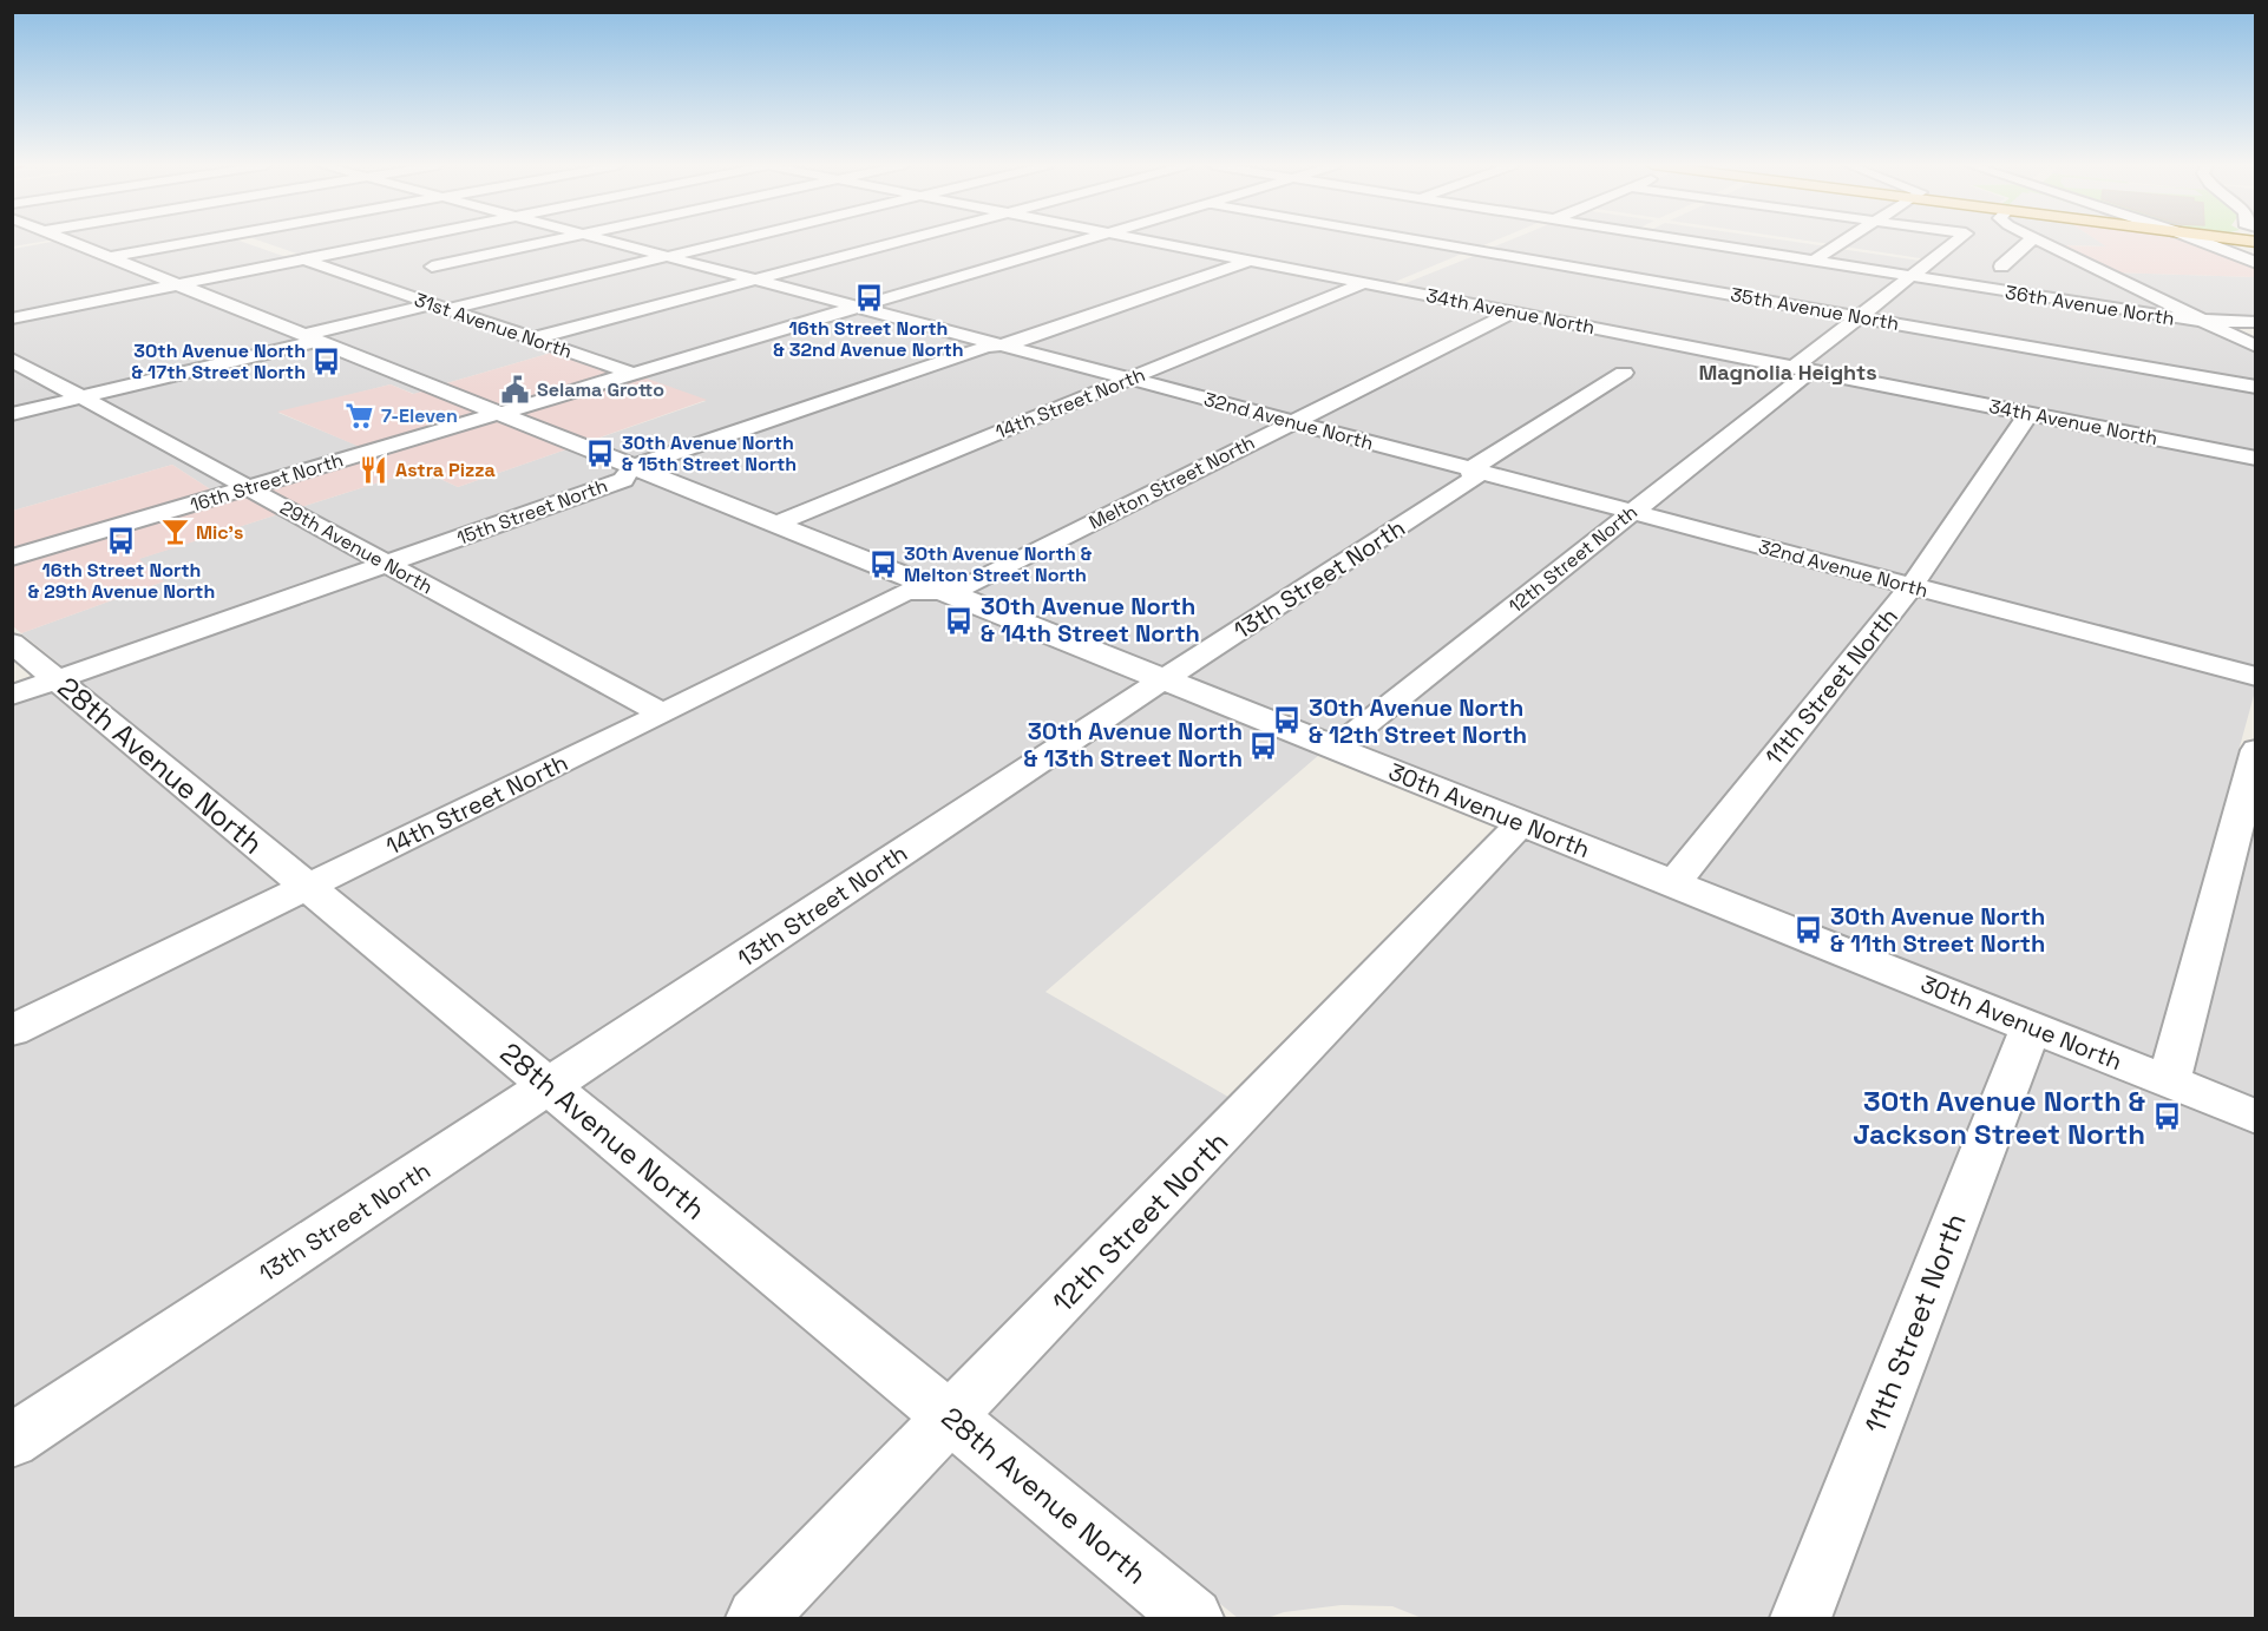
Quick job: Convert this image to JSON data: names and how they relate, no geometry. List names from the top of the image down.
{
  "streets": {
    "street": [
      "36th Avenue North",
      "35th Avenue North",
      "34th Avenue North",
      "31st Avenue North",
      "14th Street North",
      "32nd Avenue North",
      "16th Street North",
      "Melton Street North",
      "15th Street North",
      "29th Avenue North",
      "12th Street North",
      "13th Street North",
      "11th Street North",
      "28th Avenue North",
      "30th Avenue North"
    ]
  },
  "crossings": [
    ["36th Avenue North", "12th Street North"],
    ["35th Avenue North", "12th Street North"],
    ["34th Avenue North", "14th Street North"],
    ["34th Avenue North", "Melton Street North"],
    ["34th Avenue North", "15th Street North"],
    ["34th Avenue North", "12th Street North"],
    ["34th Avenue North", "11th Street North"],
    ["31st Avenue North", "16th Street North"],
    ["14th Street North", "32nd Avenue North"],
    ["14th Street North", "Melton Street North"],
    ["14th Street North", "29th Avenue North"],
    ["14th Street North", "28th Avenue North"],
    ["14th Street North", "30th Avenue North"],
    ["32nd Avenue North", "16th Street North"],
    ["32nd Avenue North", "Melton Street North"],
    ["32nd Avenue North", "15th Street North"],
    ["32nd Avenue North", "12th Street North"],
    ["32nd Avenue North", "13th Street North"],
    ["32nd Avenue North", "11th Street North"],
    ["16th Street North", "29th Avenue North"],
    ["16th Street North", "30th Avenue North"],
    ["Melton Street North", "30th Avenue North"],
    ["15th Street North", "29th Avenue North"],
    ["15th Street North", "28th Avenue North"],
    ["15th Street North", "30th Avenue North"],
    ["12th Street North", "28th Avenue North"],
    ["12th Street North", "30th Avenue North"],
    ["13th Street North", "28th Avenue North"],
    ["13th Street North", "30th Avenue North"],
    ["11th Street North", "30th Avenue North"]
  ],
  "districts": ["Magnolia Heights"],
  "places": {
    "bus stop": [
      "16th Street North & 32nd Avenue North",
      "30th Avenue North & 17th Street North",
      "30th Avenue North & 15th Street North",
      "16th Street North & 29th Avenue North",
      "30th Avenue North & Melton Street North",
      "30th Avenue North & 14th Street North",
      "30th Avenue North & 12th Street North",
      "30th Avenue North & 13th Street North",
      "30th Avenue North & 11th Street North",
      "30th Avenue North & Jackson Street North"
    ],
    "public building": ["Selama Grotto"],
    "supermarket": ["7-Eleven"],
    "restaurant": ["Astra Pizza"],
    "bar": ["Mic's"]
  }
}
